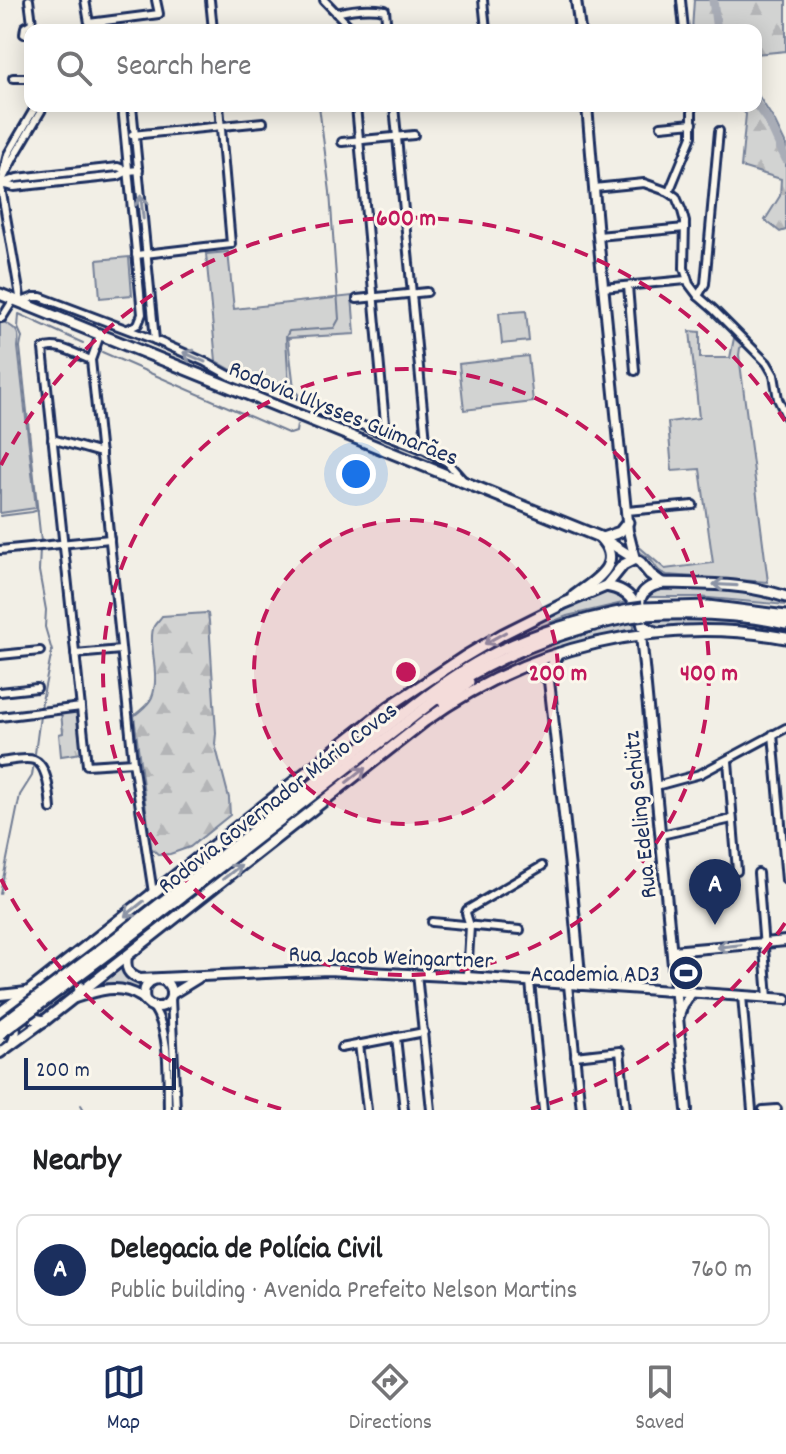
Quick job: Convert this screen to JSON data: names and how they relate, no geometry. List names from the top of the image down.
{
  "streets": {
    "highway": ["Rodovia Ulysses Guimarães", "Rodovia Governador Mário Covas"],
    "main road": ["Rua Edeling Schütz", "Rua Jacob Weingartner"]
  },
  "crossings": [
    ["Rua Edeling Schütz", "Rua Jacob Weingartner"]
  ],
  "places": {
    "sports": ["Academia AD3"]
  },
  "scale_bar": "200 m",
  "page": {
    "search": "Search here",
    "pins": "A",
    "scale": "200 m",
    "heading": "Nearby",
    "list": [
      {
        "mark": "A",
        "name": "Delegacia de Polícia Civil",
        "note": "Public building · Avenida Prefeito Nelson Martins",
        "value": "760 m"
      }
    ],
    "nav": ["Map", "Directions", "Saved"]
  },
  "rings": ["600 m", "200 m", "400 m"]
}
